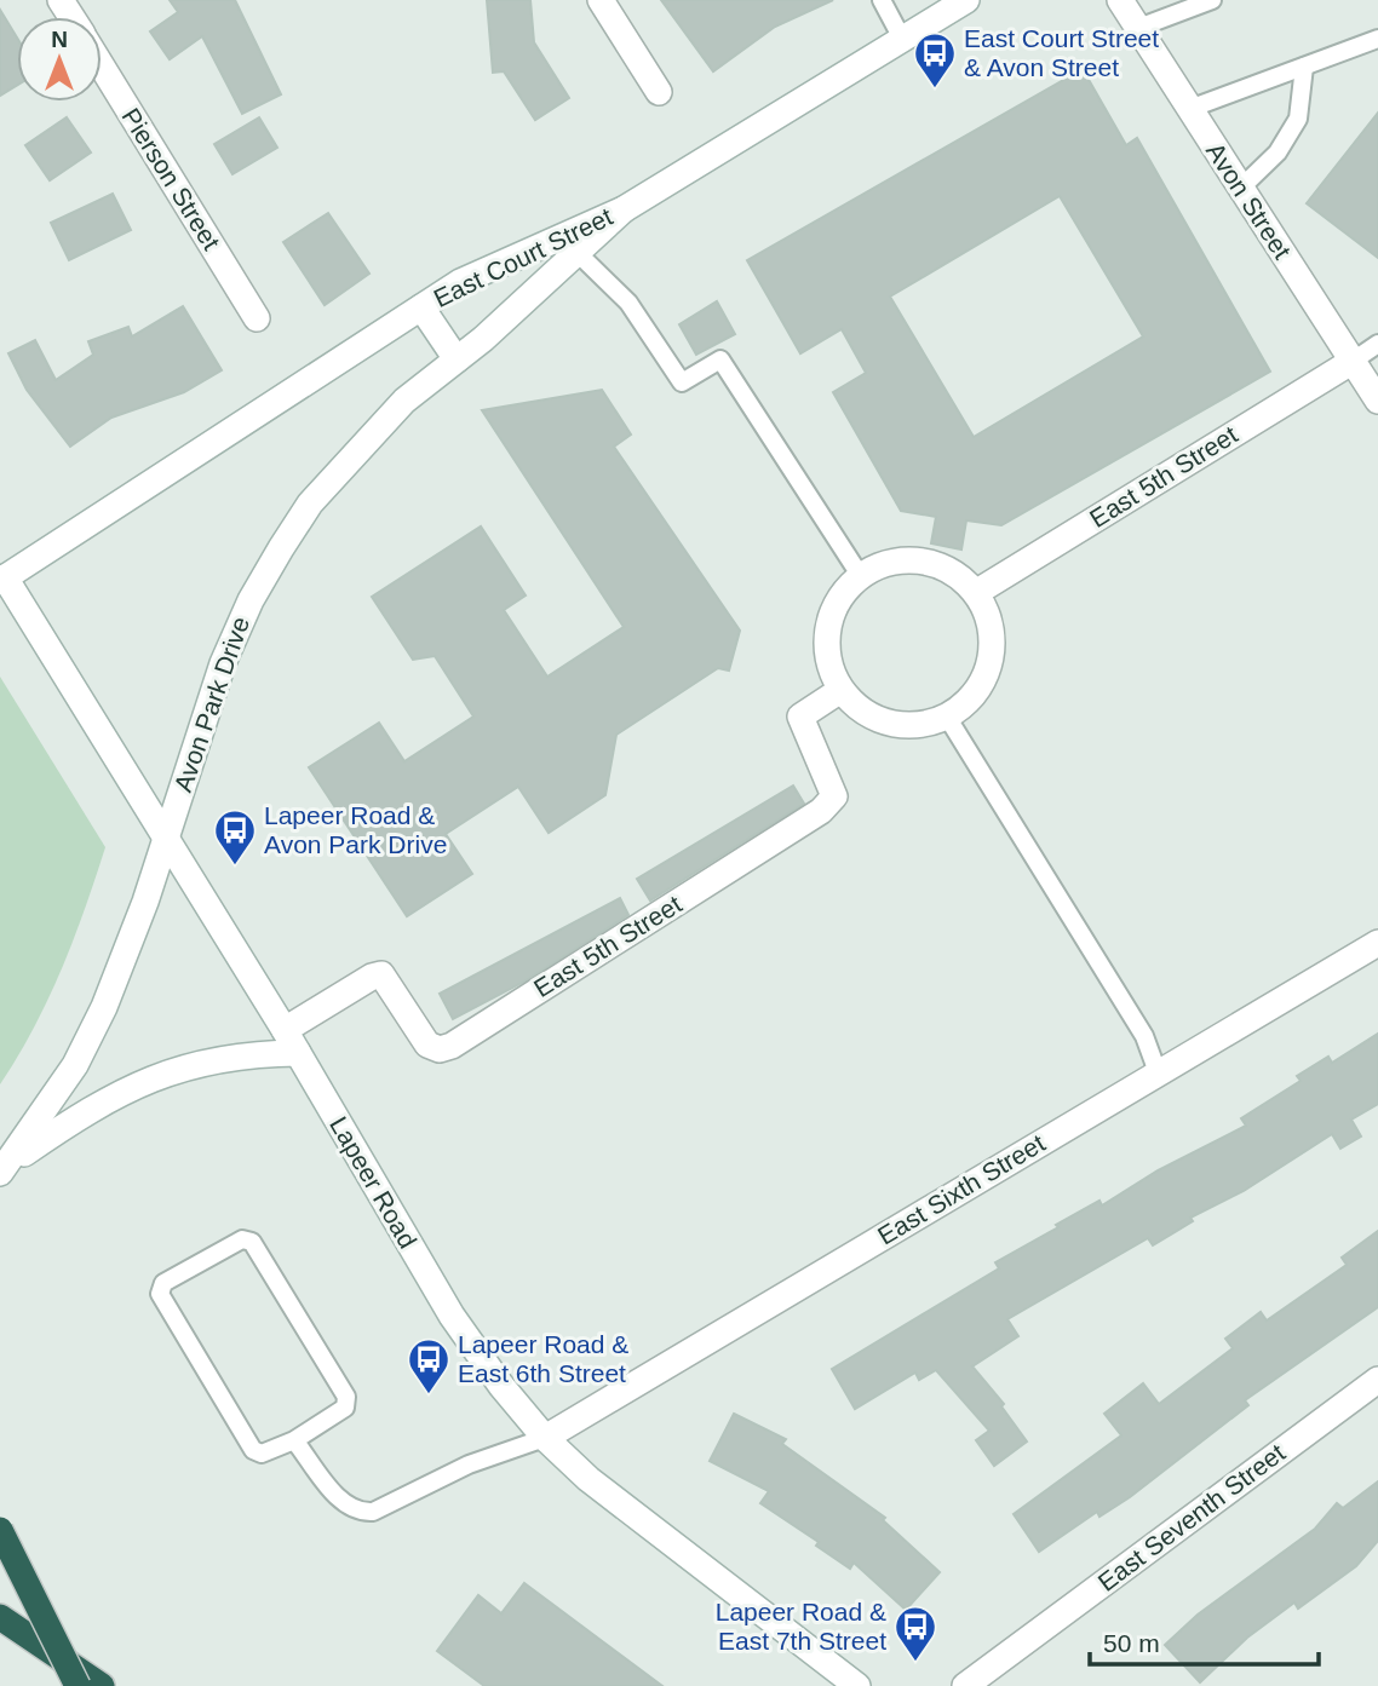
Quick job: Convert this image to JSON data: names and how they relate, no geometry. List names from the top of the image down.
{
  "streets": {
    "street": [
      "Pierson Street",
      "Avon Street",
      "East Court Street",
      "East 5th Street",
      "Avon Park Drive",
      "Lapeer Road",
      "East Sixth Street",
      "East Seventh Street"
    ]
  },
  "crossings": [
    ["Avon Street", "East 5th Street"],
    ["East Court Street", "Avon Park Drive"],
    ["East Court Street", "Lapeer Road"],
    ["East 5th Street", "Lapeer Road"],
    ["Avon Park Drive", "Lapeer Road"],
    ["Lapeer Road", "East Sixth Street"]
  ],
  "places": {
    "bus stop": [
      "East Court Street & Avon Street",
      "Lapeer Road & Avon Park Drive",
      "Lapeer Road & East 6th Street",
      "Lapeer Road & East 7th Street"
    ]
  },
  "scale_bar": "50 m",
  "north": "top"
}
